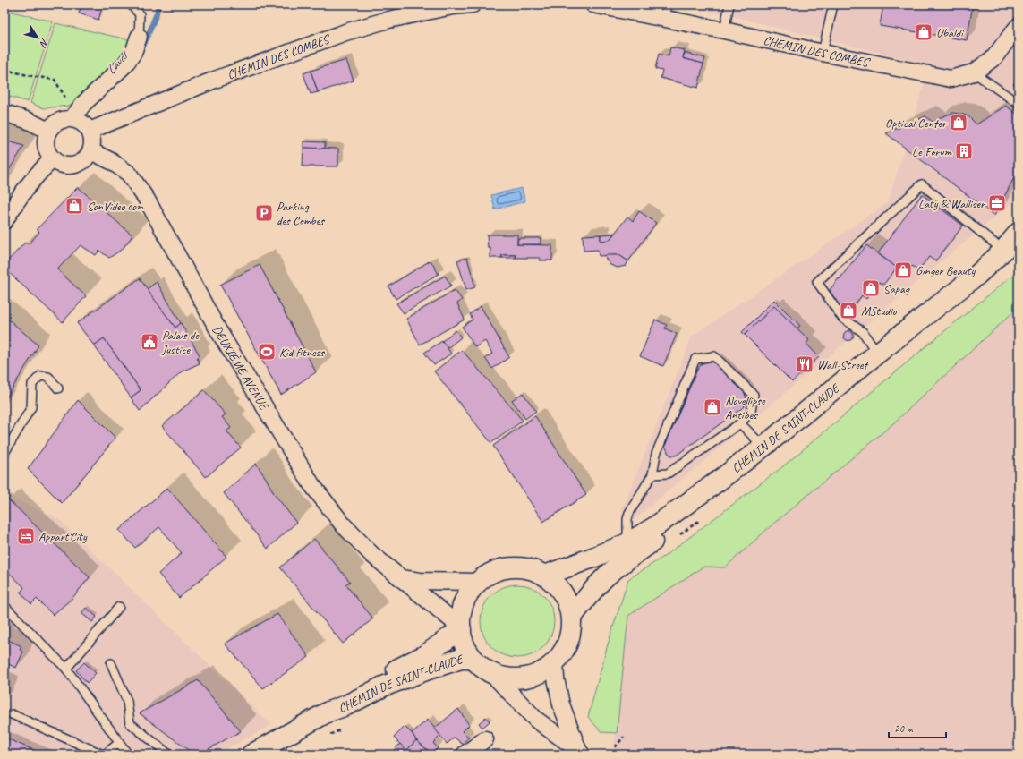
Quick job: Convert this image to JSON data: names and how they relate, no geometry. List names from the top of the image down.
{
  "streets": {
    "street": ["CHEMIN DES COMBES", "DEUXIÈME AVENUE", "CHEMIN DE SAINT-CLAUDE"]
  },
  "crossings": [
    ["CHEMIN DES COMBES", "DEUXIÈME AVENUE"],
    ["DEUXIÈME AVENUE", "CHEMIN DE SAINT-CLAUDE"]
  ],
  "water": ["Laval"],
  "places": {
    "shop": [
      "Ubaldi",
      "Optical Center",
      "SonVideo.com",
      "Ginger Beauty",
      "Sapag",
      "MStudio",
      "Novellipse Antibes"
    ],
    "building": ["Le Forum"],
    "office": ["Laty & Walliser"],
    "parking": ["Parking des Combes"],
    "public building": ["Palais de Justice"],
    "sports": ["Kid fitness"],
    "restaurant": ["Wall-Street"],
    "hotel": ["Appart'City"]
  },
  "scale_bar": "20 m",
  "north": "bottom right"
}
